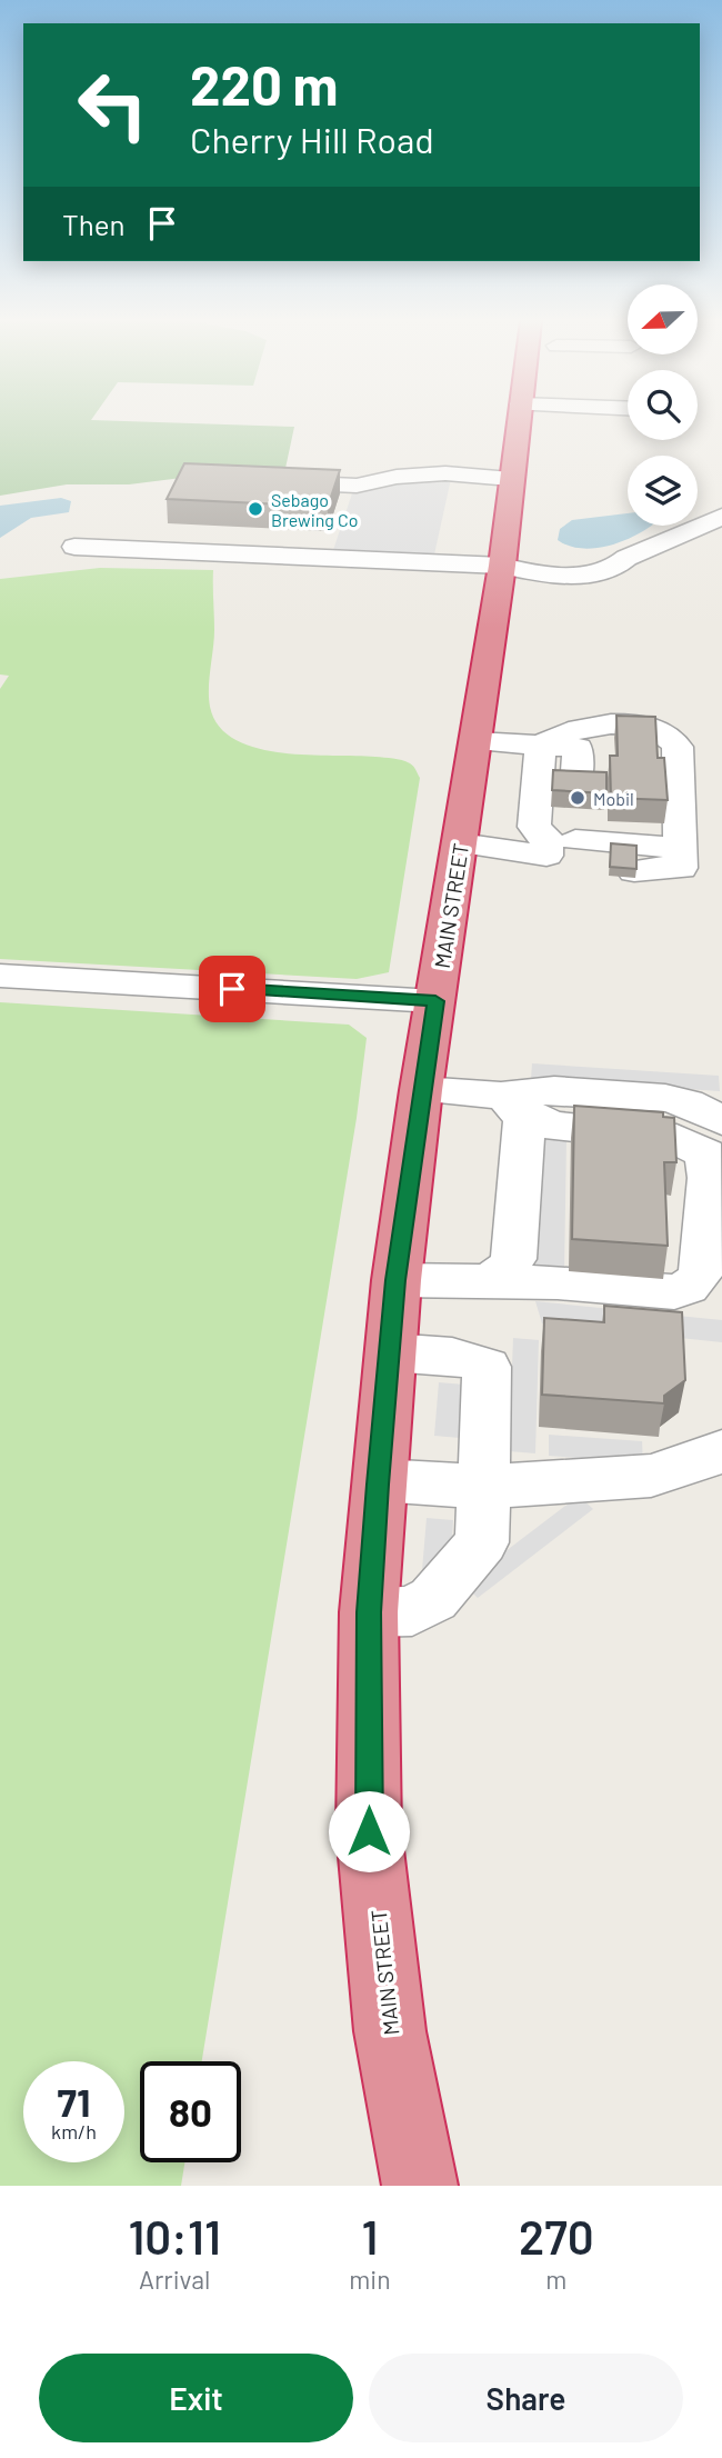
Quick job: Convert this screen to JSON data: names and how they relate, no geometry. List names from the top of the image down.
{
  "streets": {
    "highway": ["MAIN STREET"]
  },
  "places": ["Sebago Brewing Co", "Mobil"],
  "north": "left",
  "page": {
    "turn": ["220 m", "Cherry Hill Road"],
    "then": "Then",
    "speed": "71 km/h",
    "limit": "80",
    "eta": [
      "10:11",
      "Arrival",
      "1",
      "min",
      "270",
      "m"
    ],
    "buttons": ["Exit", "Share"]
  }
}
